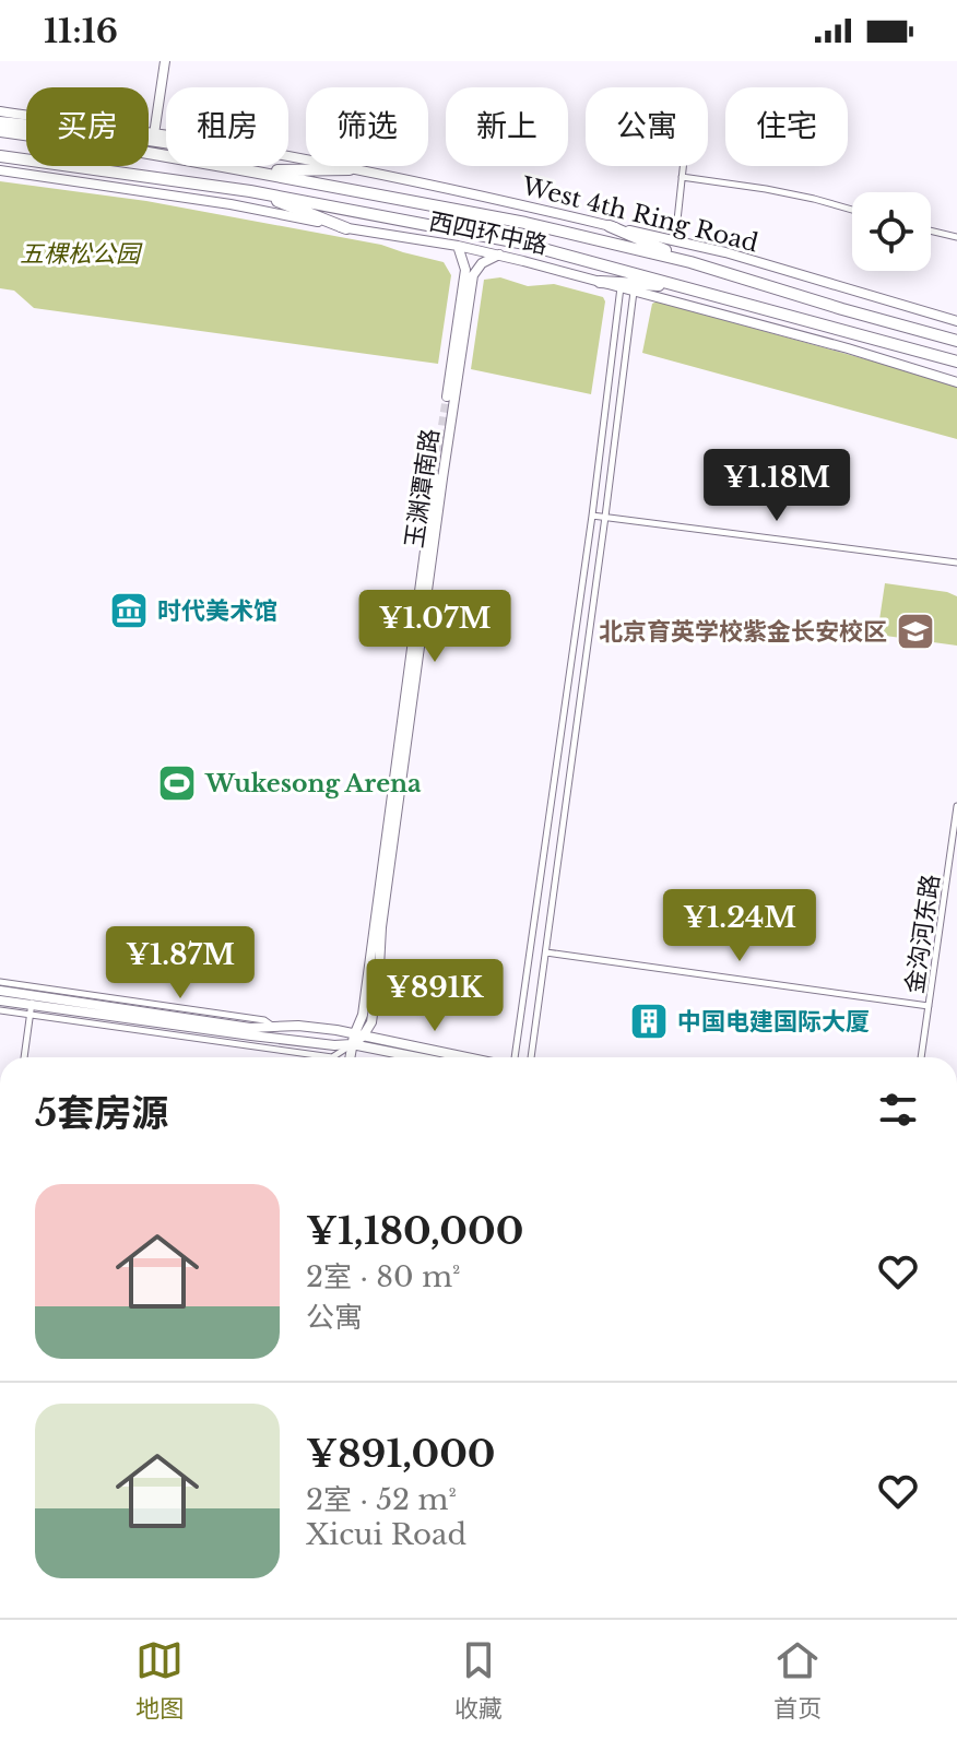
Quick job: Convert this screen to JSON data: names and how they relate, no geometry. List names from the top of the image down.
{
  "streets": {
    "highway": ["西四环中路"],
    "street": ["West 4th Ring Road", "玉渊潭南路", "金沟河东路"]
  },
  "crossings": [
    ["西四环中路", "玉渊潭南路"]
  ],
  "parks": ["五棵松公园"],
  "places": {
    "museum": ["时代美术馆"],
    "school or university": ["北京育英学校紫金长安校区"],
    "sports": ["Wukesong Arena"],
    "building": ["中国电建国际大厦"]
  },
  "page": {
    "status": "11:16",
    "chip": [
      "买房",
      "租房",
      "筛选",
      "新上",
      "公寓",
      "住宅"
    ],
    "price": [
      "¥1.18M",
      "¥1.07M",
      "¥1.24M",
      "¥1.87M",
      "¥891K"
    ],
    "heading": "5套房源",
    "list": [
      {
        "name": "¥1,180,000",
        "note": "2室 · 80 m² · 公寓"
      },
      {
        "name": "¥891,000",
        "note": "2室 · 52 m² · Xicui Road"
      }
    ],
    "tabs": ["地图", "收藏", "首页"]
  }
}
